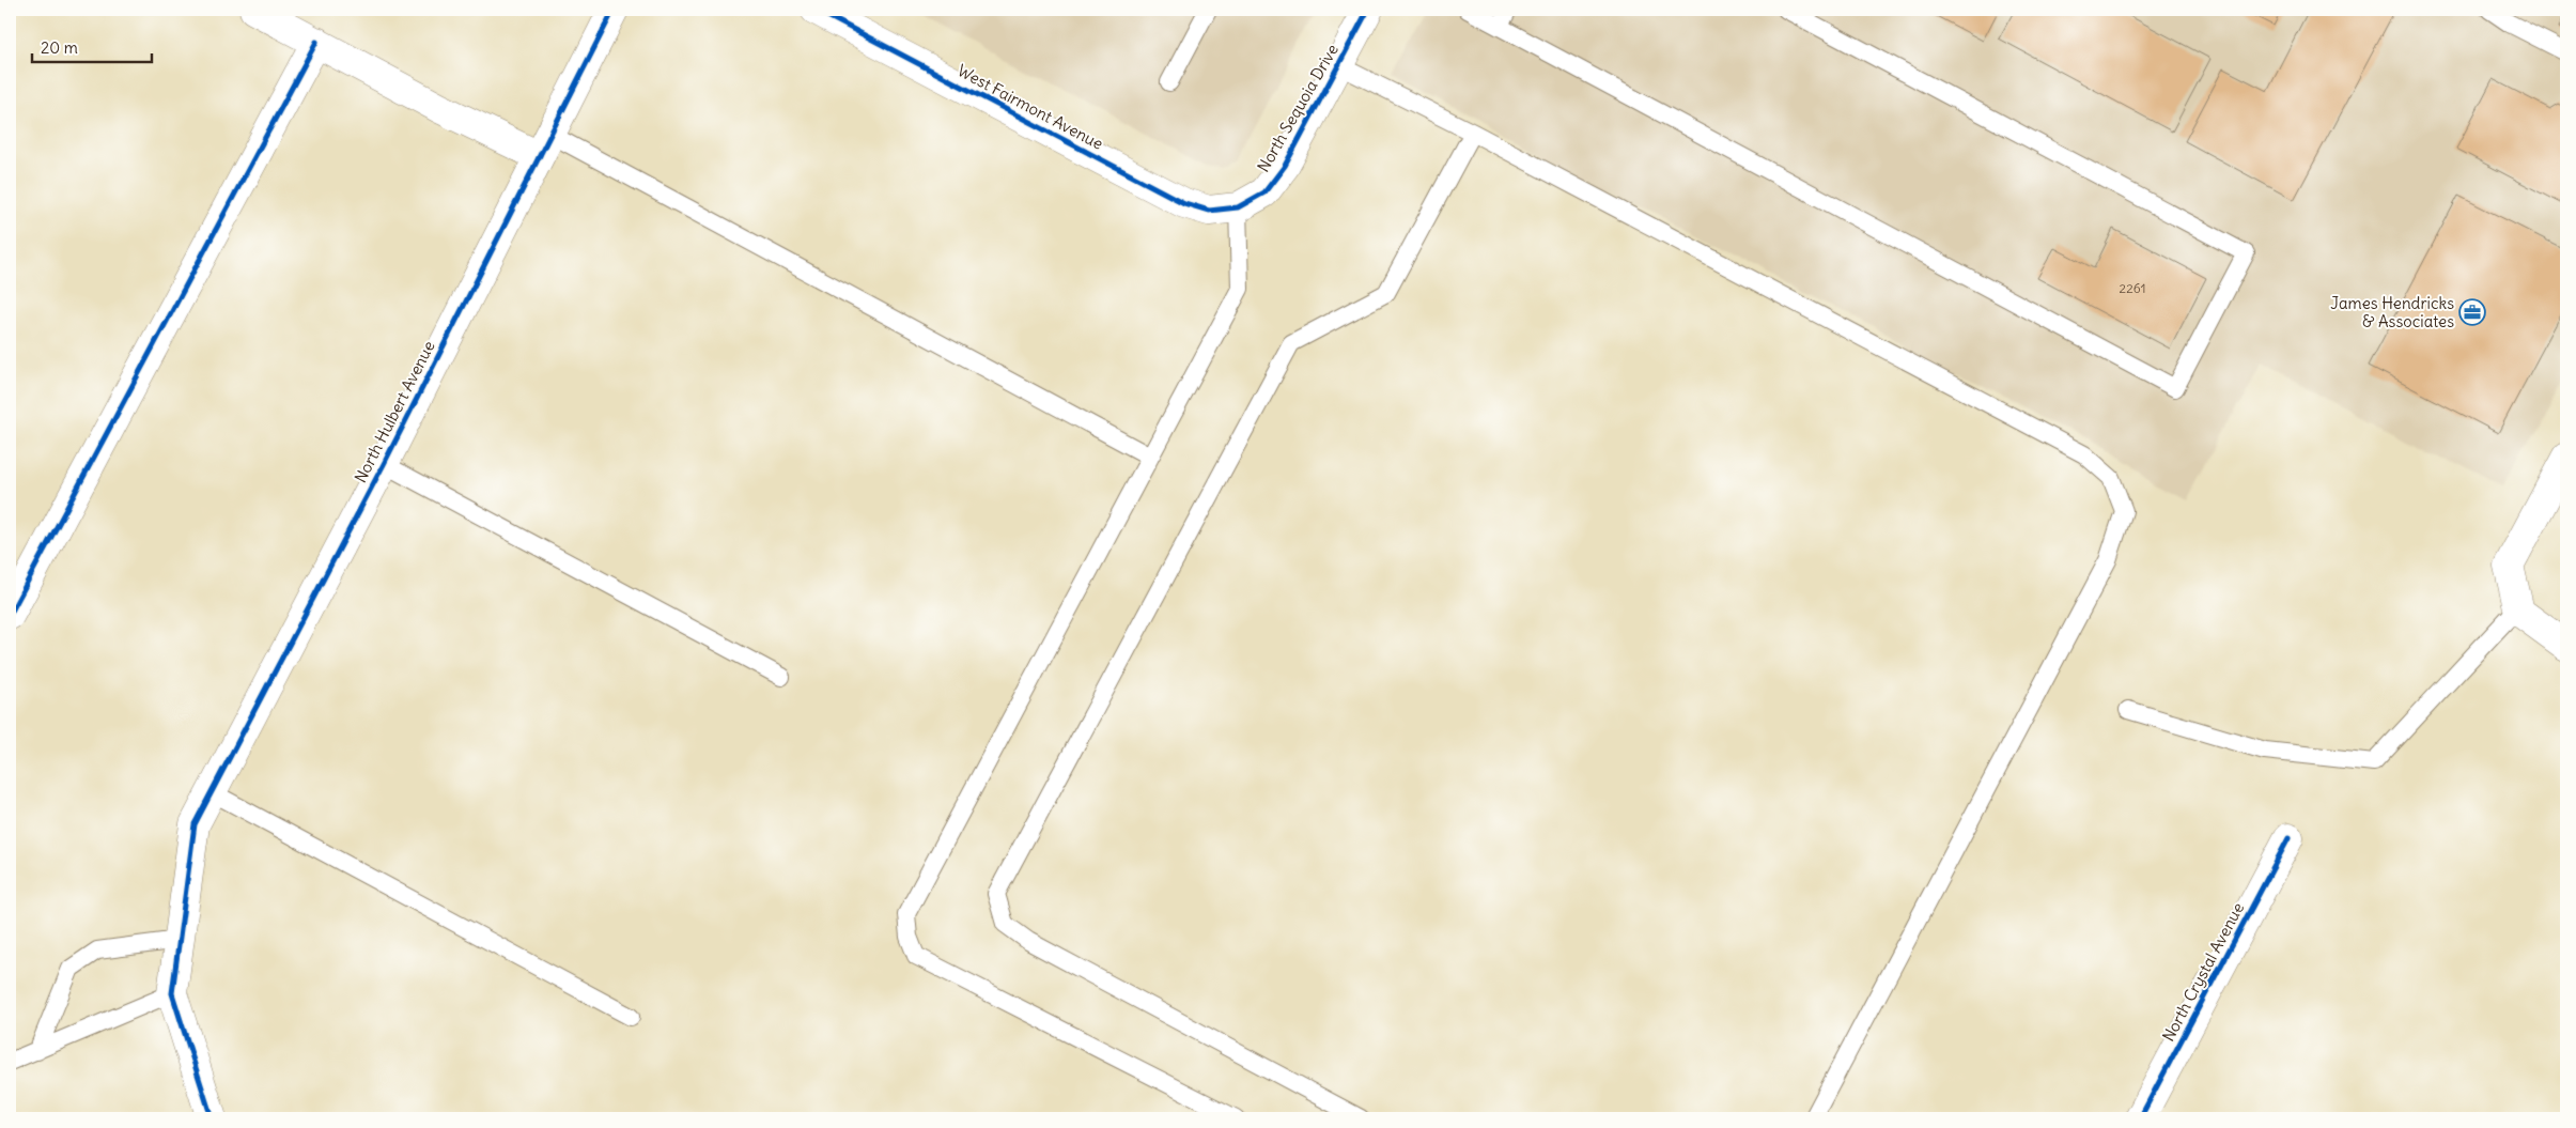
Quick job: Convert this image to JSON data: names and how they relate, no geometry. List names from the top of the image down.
{
  "streets": {
    "street": [
      "West Fairmont Avenue",
      "North Sequoia Drive",
      "North Hulbert Avenue",
      "North Crystal Avenue"
    ]
  },
  "crossings": [
    ["West Fairmont Avenue", "North Sequoia Drive"]
  ],
  "places": {
    "office": ["James Hendricks & Associates"]
  },
  "house_numbers": ["2261"],
  "scale_bar": "20 m"
}
